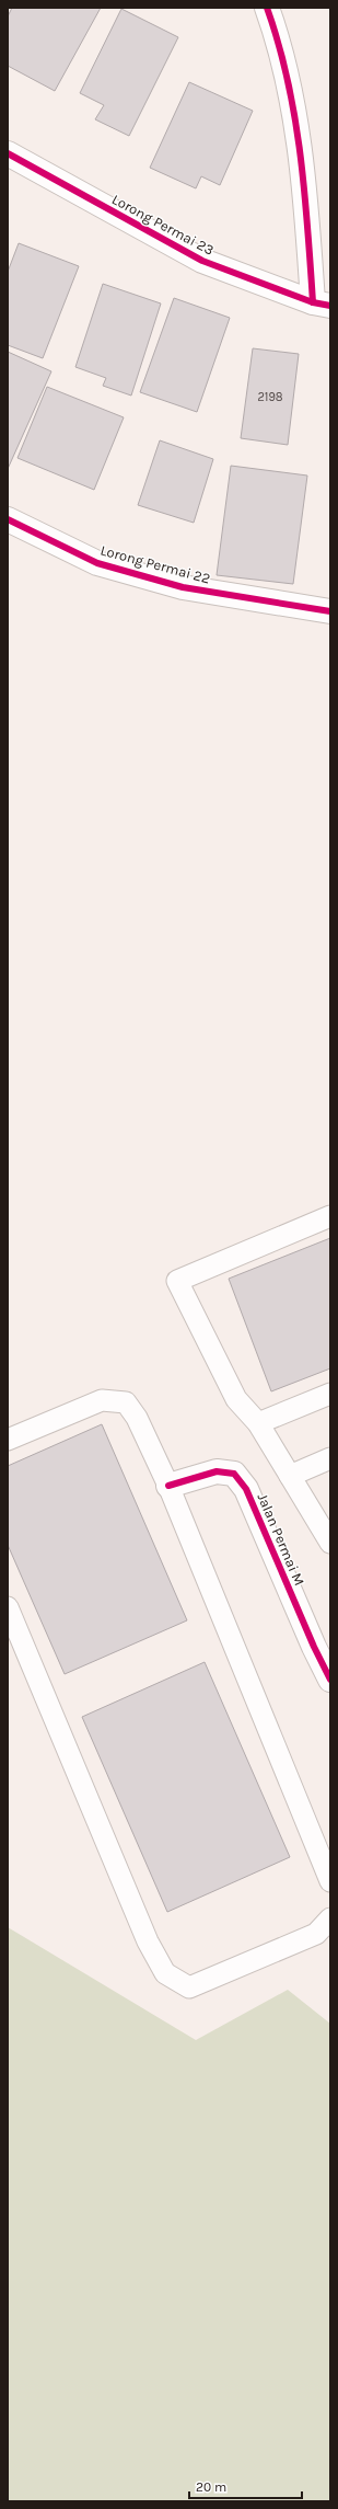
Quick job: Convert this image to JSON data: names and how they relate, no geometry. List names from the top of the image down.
{
  "streets": {
    "street": ["Lorong Permai 23", "Lorong Permai 22", "Jalan Permai M"]
  },
  "house_numbers": ["2198"],
  "scale_bar": "20 m"
}
